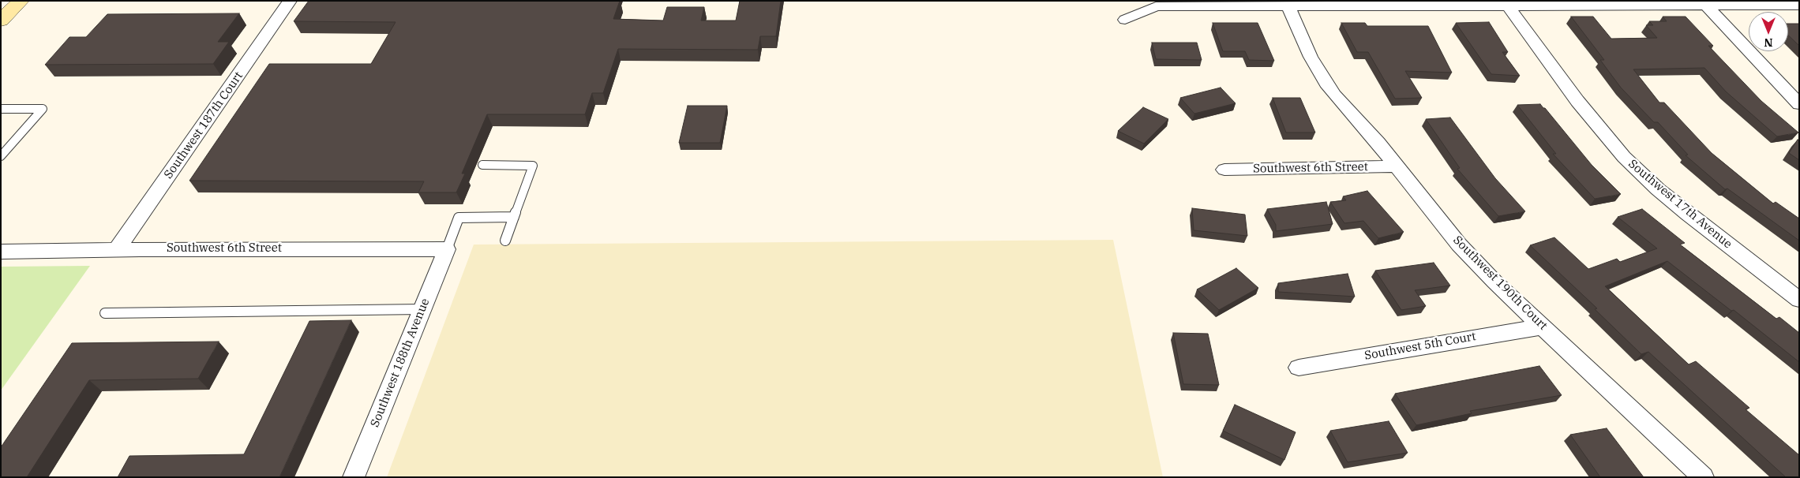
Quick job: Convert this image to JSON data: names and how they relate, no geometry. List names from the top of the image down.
{
  "streets": {
    "street": [
      "Southwest 187th Court",
      "Southwest 6th Street",
      "Southwest 17th Avenue",
      "Southwest 190th Court",
      "Southwest 5th Court",
      "Southwest 188th Avenue"
    ]
  },
  "crossings": [
    ["Southwest 187th Court", "Southwest 6th Street"],
    ["Southwest 6th Street", "Southwest 190th Court"],
    ["Southwest 6th Street", "Southwest 188th Avenue"],
    ["Southwest 190th Court", "Southwest 5th Court"]
  ],
  "north": "bottom"
}
